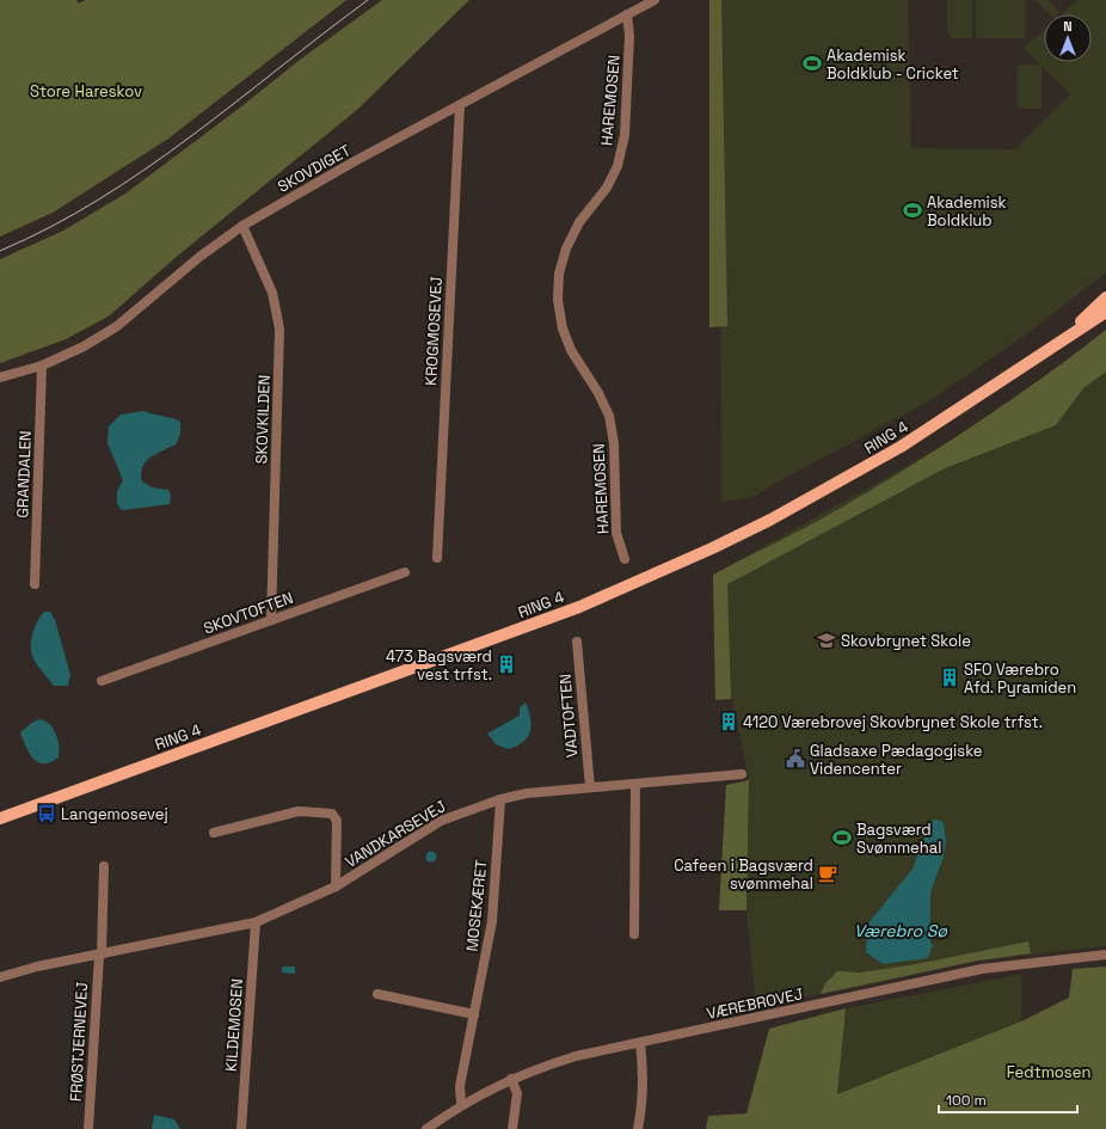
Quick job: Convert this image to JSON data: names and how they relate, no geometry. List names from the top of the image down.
{
  "streets": {
    "main road": ["RING 4"],
    "street": [
      "HAREMOSEN",
      "SKOVDIGET",
      "KROGMOSEVEJ",
      "SKOVKILDEN",
      "GRANDALEN",
      "SKOVTOFTEN",
      "VADTOFTEN",
      "VANDKARSEVEJ",
      "MOSEKÆRET",
      "VÆREBROVEJ",
      "KILDEMOSEN",
      "FRØSTJERNEVEJ"
    ]
  },
  "crossings": [
    ["HAREMOSEN", "SKOVDIGET"],
    ["SKOVDIGET", "KROGMOSEVEJ"],
    ["SKOVDIGET", "SKOVKILDEN"],
    ["SKOVDIGET", "GRANDALEN"],
    ["SKOVKILDEN", "SKOVTOFTEN"],
    ["VADTOFTEN", "VANDKARSEVEJ"],
    ["VANDKARSEVEJ", "MOSEKÆRET"],
    ["VANDKARSEVEJ", "KILDEMOSEN"],
    ["VANDKARSEVEJ", "FRØSTJERNEVEJ"],
    ["MOSEKÆRET", "VÆREBROVEJ"]
  ],
  "water": ["Værebro Sø"],
  "parks": ["Store Hareskov", "Fedtmosen"],
  "places": {
    "sports": ["Akademisk Boldklub - Cricket", "Akademisk Boldklub", "Bagsværd Svømmehal"],
    "school or university": ["Skovbrynet Skole"],
    "building": ["473 Bagsværd vest trfst.", "SFO Værebro Afd. Pyramiden", "4120 Værebrovej Skovbrynet Skole trfst."],
    "public building": ["Gladsaxe Pædagogiske Videncenter"],
    "bus stop": ["Langemosevej"],
    "cafe": ["Cafeen i Bagsværd svømmehal"]
  },
  "scale_bar": "100 m",
  "north": "top"
}
